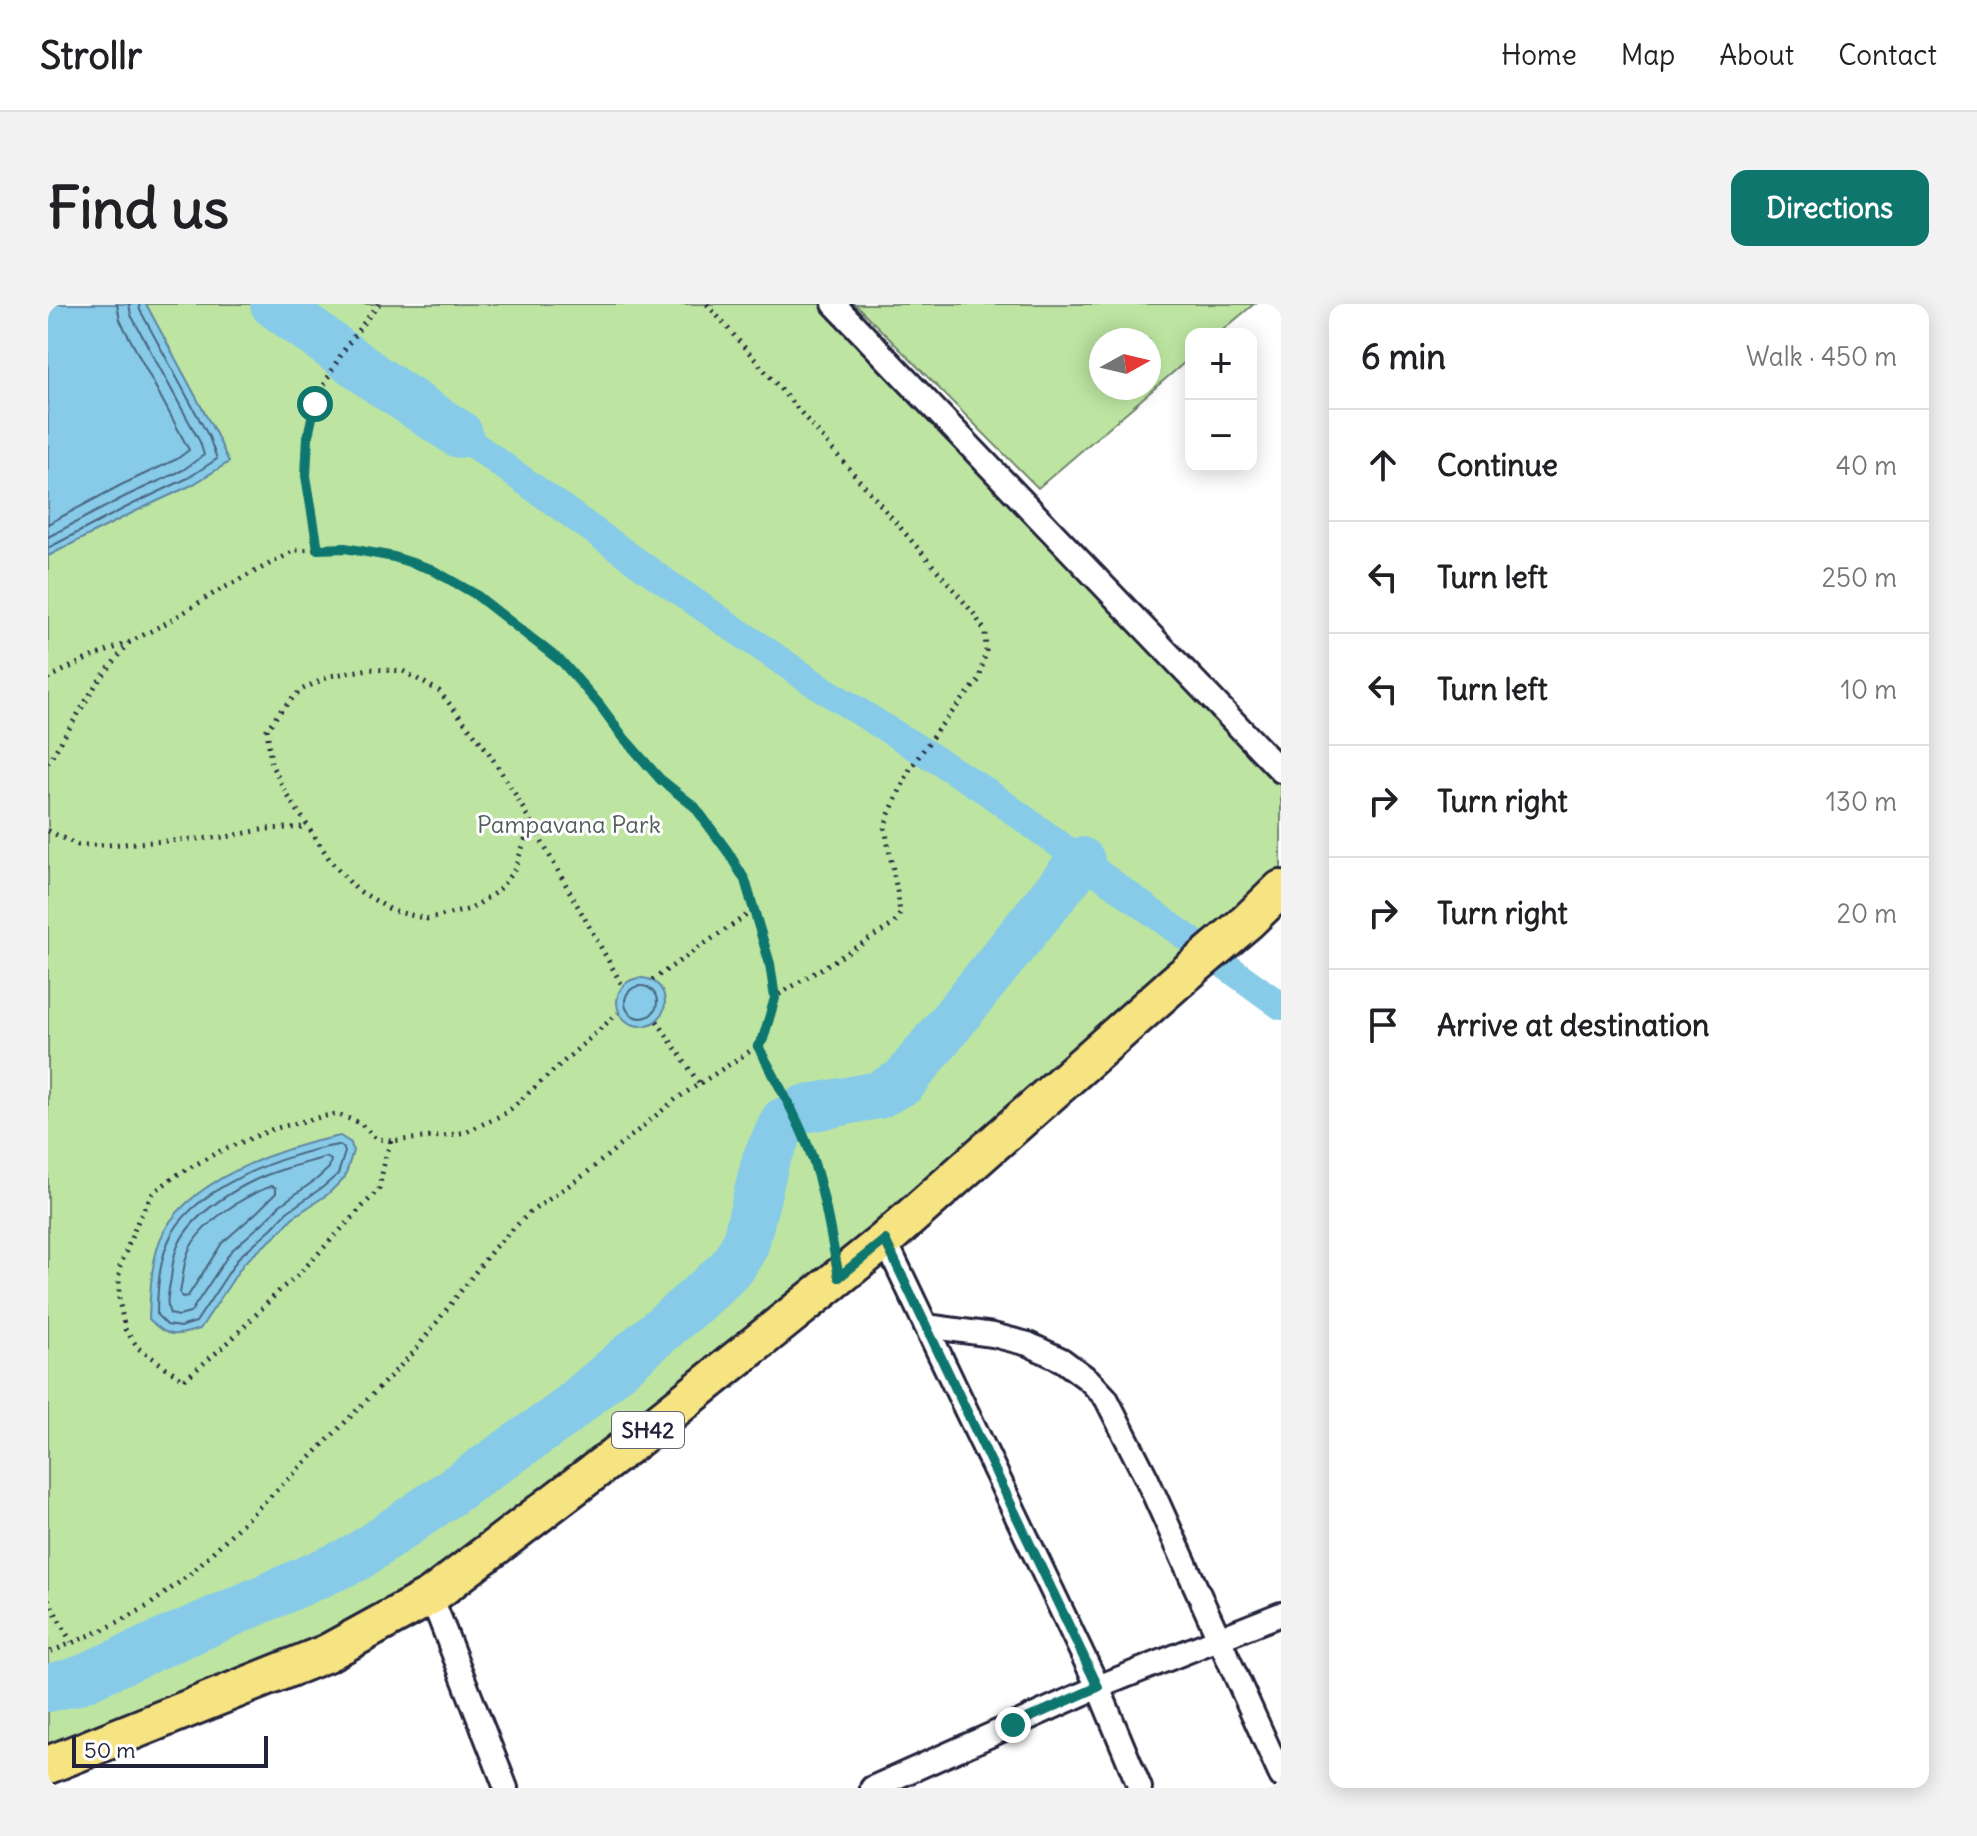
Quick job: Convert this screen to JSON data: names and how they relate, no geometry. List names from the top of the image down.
{
  "streets": {
    "main road": ["SH42"]
  },
  "parks": ["Pampavana Park"],
  "scale_bar": "50 m",
  "north": "right",
  "page": {
    "header": "Strollr",
    "nav": [
      "Home",
      "Map",
      "About",
      "Contact"
    ],
    "buttons": "Directions",
    "title": "Find us",
    "heading": ["6 min", "Walk · 450 m"],
    "map_buttons": ["+", "−"],
    "list": [
      ["Continue", "40 m"],
      ["Turn left", "250 m"],
      ["Turn left", "10 m"],
      ["Turn right", "130 m"],
      ["Turn right", "20 m"],
      "Arrive at destination"
    ],
    "scale": "50 m"
  }
}
